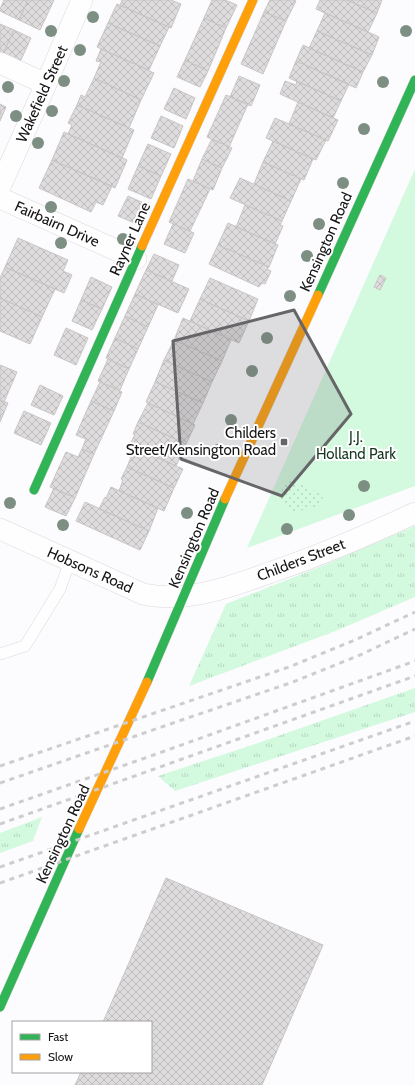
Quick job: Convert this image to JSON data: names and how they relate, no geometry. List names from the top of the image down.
{
  "streets": {
    "street": [
      "Wakefield Street",
      "Fairbairn Drive",
      "Rayner Lane",
      "Kensington Road",
      "Childers Street",
      "Hobsons Road"
    ]
  },
  "crossings": [
    ["Fairbairn Drive", "Rayner Lane"],
    ["Kensington Road", "Childers Street"],
    ["Kensington Road", "Hobsons Road"],
    ["Childers Street", "Hobsons Road"]
  ],
  "parks": ["J.J. Holland Park"],
  "places": {
    "transit": ["Childers Street/Kensington Road"]
  },
  "legend": ["Fast", "Slow"]
}
